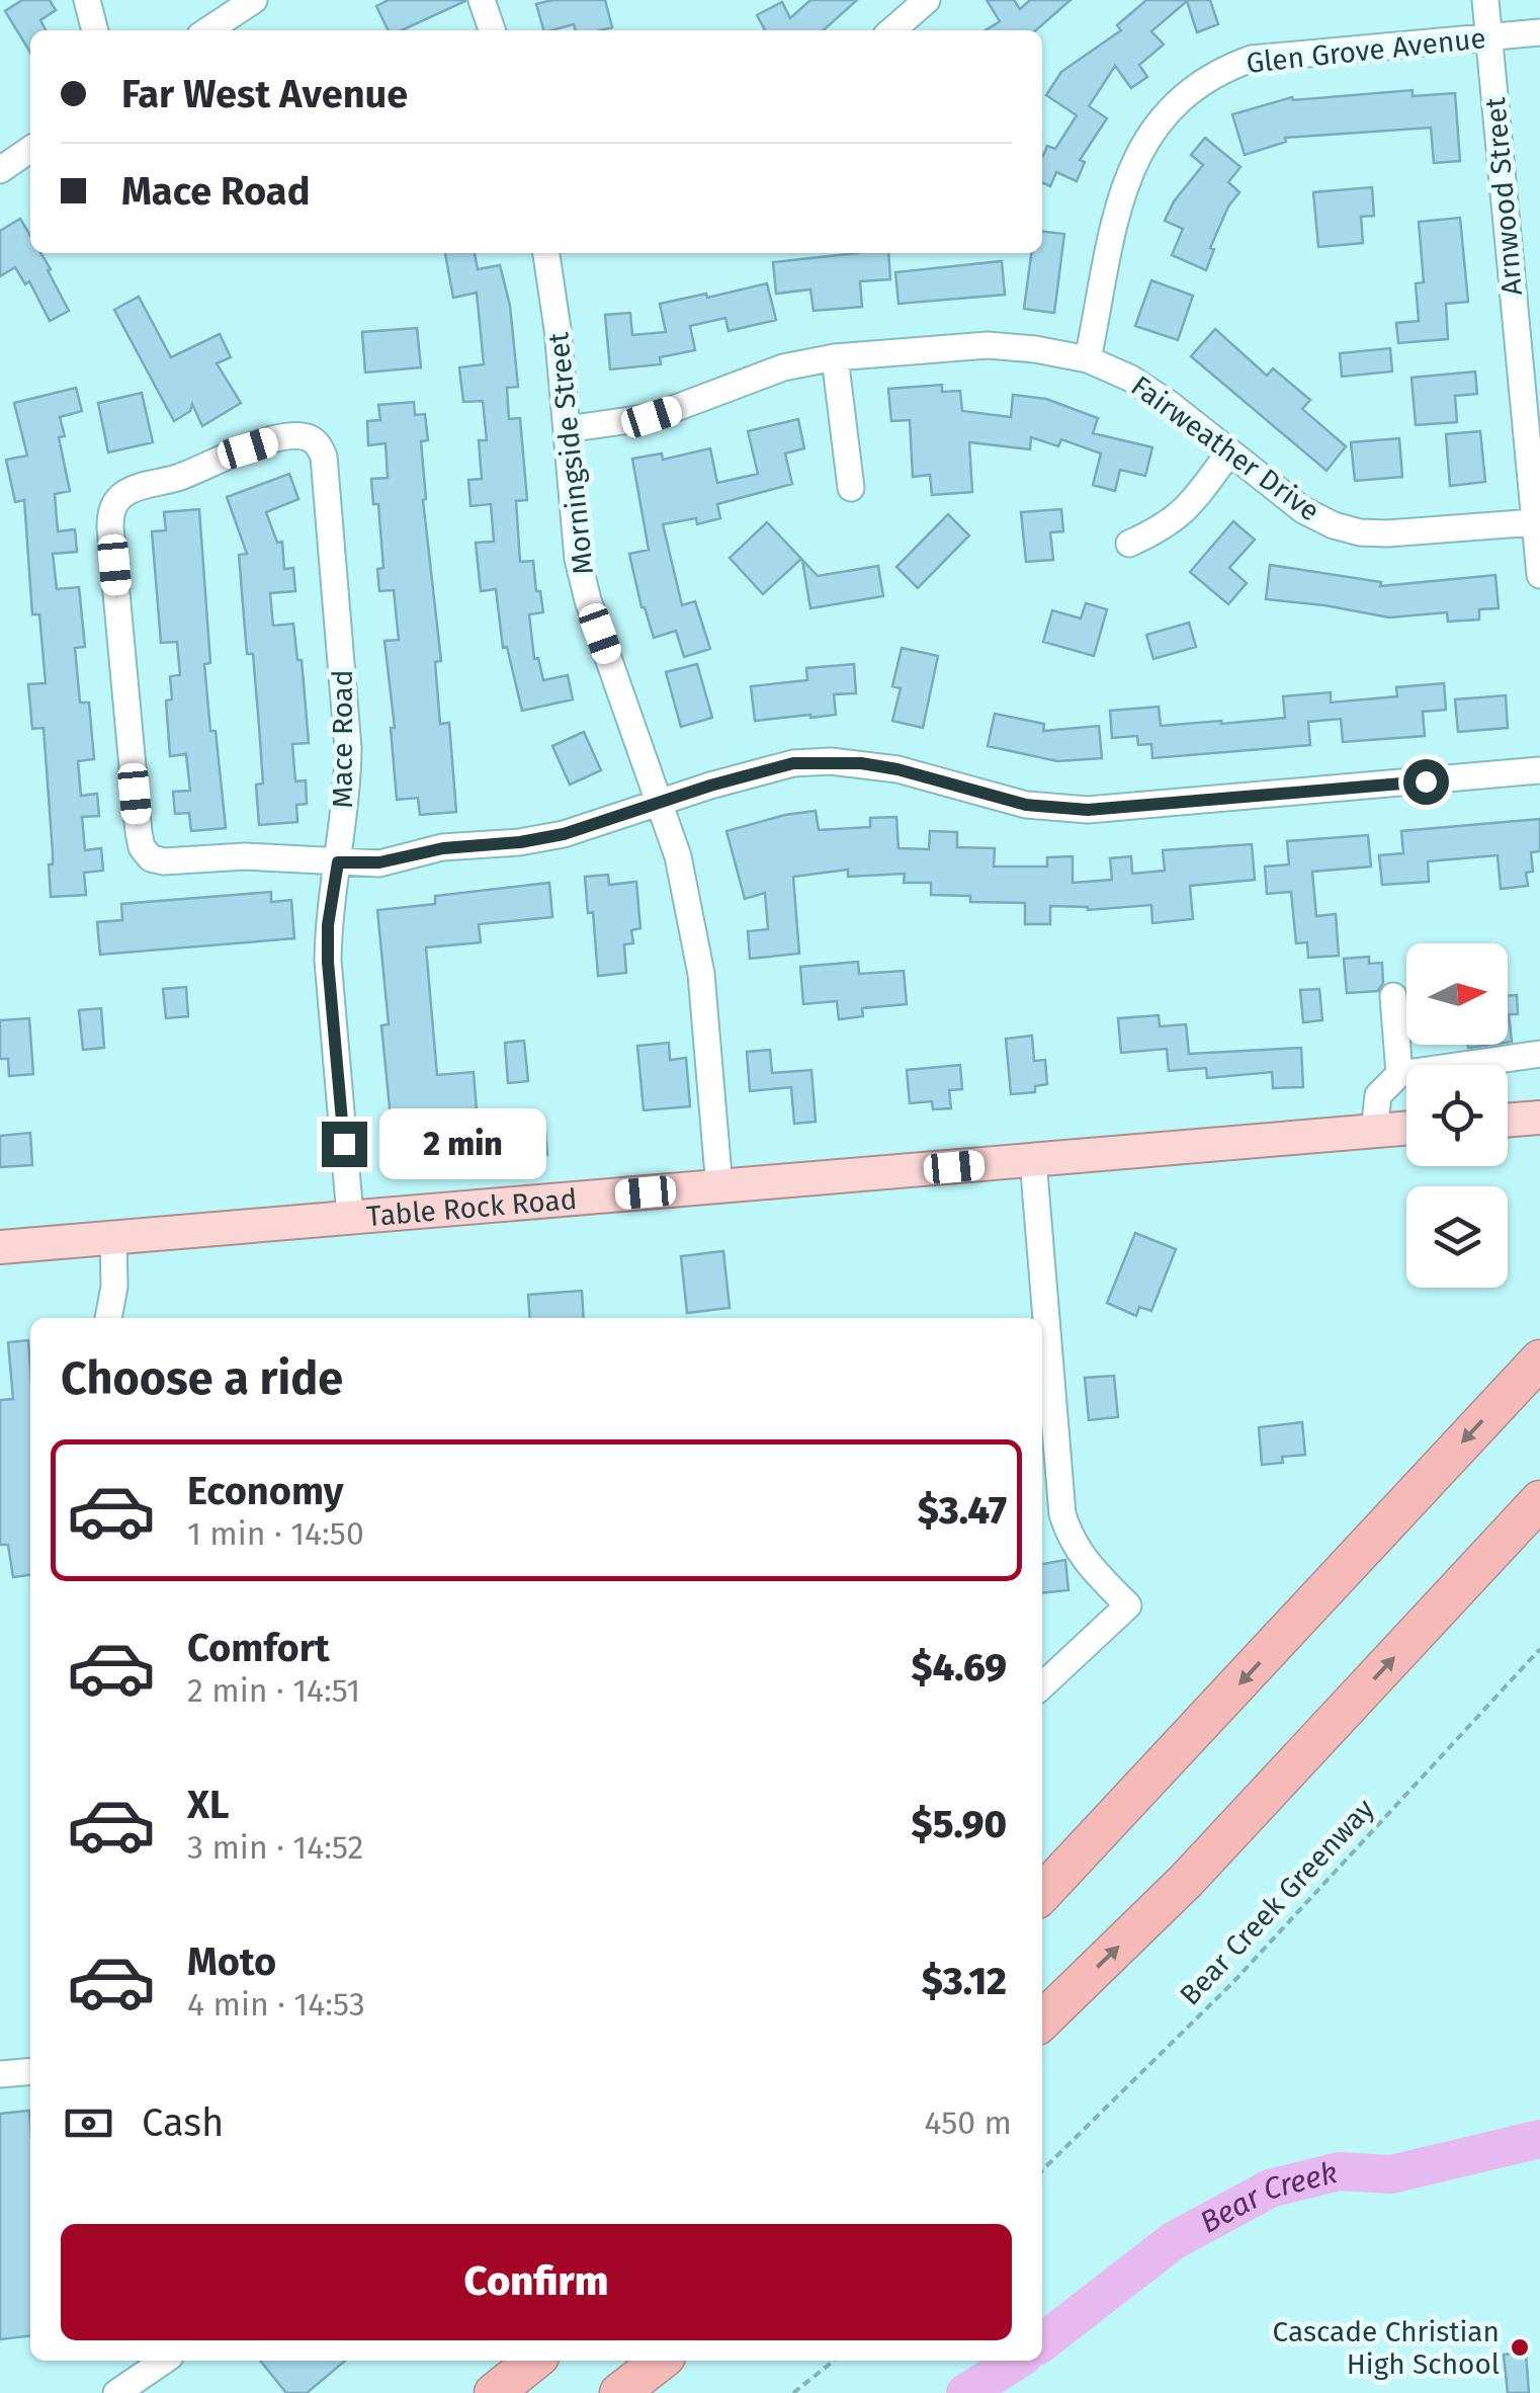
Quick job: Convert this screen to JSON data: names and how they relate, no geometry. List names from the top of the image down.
{
  "streets": {
    "main road": ["Table Rock Road"],
    "street": [
      "Glen Grove Avenue",
      "Arnwood Street",
      "Fairweather Drive",
      "Morningside Street",
      "Mace Road"
    ],
    "path": ["Bear Creek Greenway"]
  },
  "crossings": [
    ["Glen Grove Avenue", "Arnwood Street"],
    ["Glen Grove Avenue", "Fairweather Drive"],
    ["Arnwood Street", "Fairweather Drive"],
    ["Fairweather Drive", "Morningside Street"],
    ["Morningside Street", "Table Rock Road"],
    ["Mace Road", "Table Rock Road"]
  ],
  "water": ["Bear Creek"],
  "places": ["Cascade Christian High School"],
  "north": "right",
  "page": {
    "banner": ["Far West Avenue", "Mace Road"],
    "bubble": "2 min",
    "heading": "Choose a ride",
    "list": [
      {
        "name": "Economy",
        "note": "1 min · 14:50",
        "value": "$3.47"
      },
      {
        "name": "Comfort",
        "note": "2 min · 14:51",
        "value": "$4.69"
      },
      {
        "name": "XL",
        "note": "3 min · 14:52",
        "value": "$5.90"
      },
      {
        "name": "Moto",
        "note": "4 min · 14:53",
        "value": "$3.12"
      }
    ],
    "pay": ["Cash", "450 m"],
    "buttons": "Confirm"
  }
}
